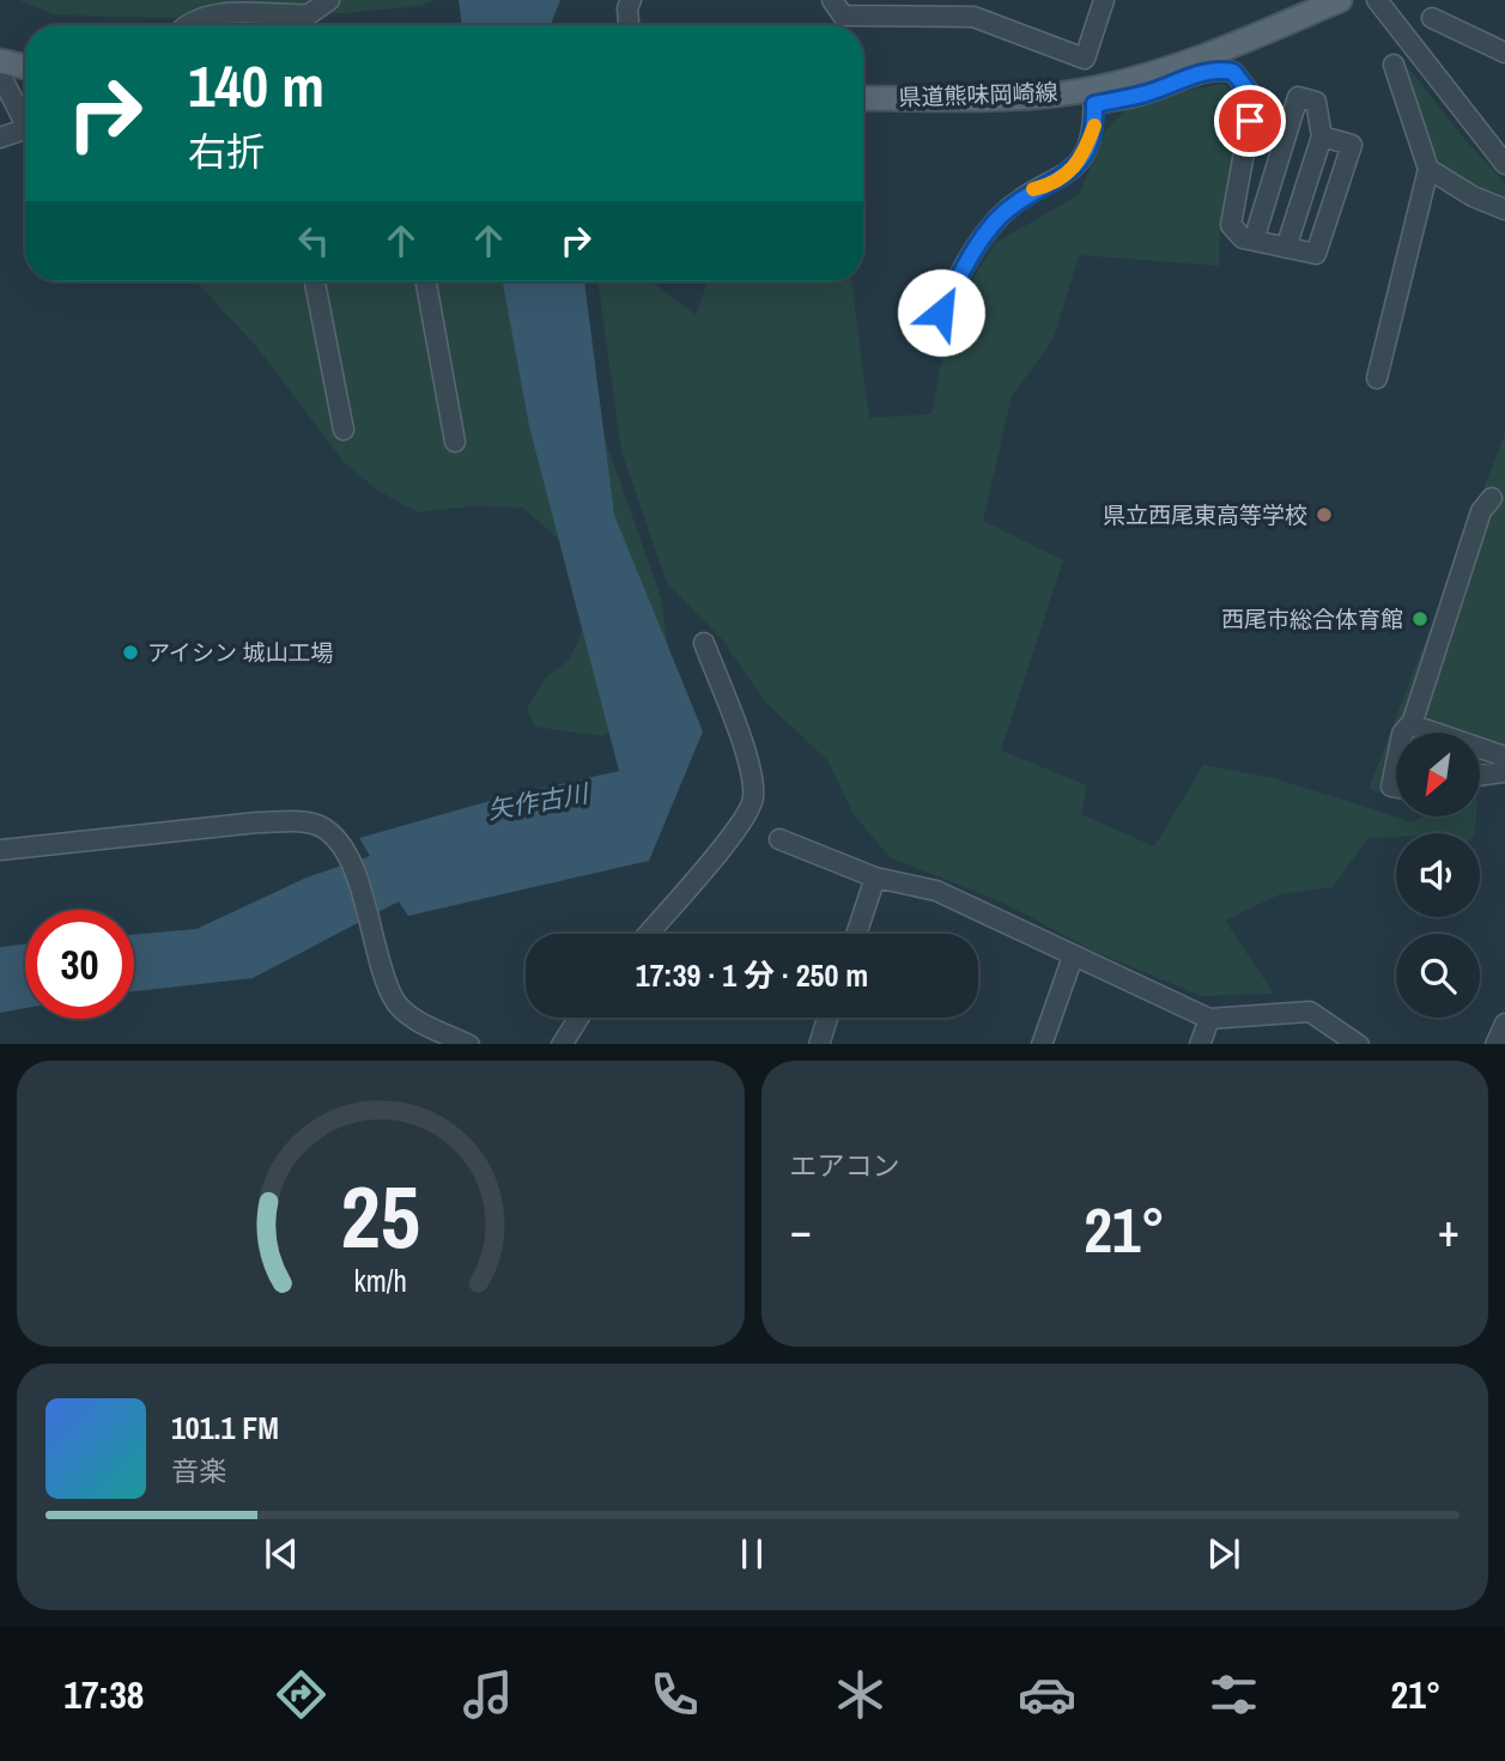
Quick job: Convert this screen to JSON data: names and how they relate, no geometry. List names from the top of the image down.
{
  "streets": {
    "main road": ["県道熊味岡崎線"]
  },
  "water": ["矢作古川"],
  "places": ["県立西尾東高等学校", "西尾市総合体育館", "アイシン 城山工場"],
  "north": "bottom left",
  "page": {
    "turn": ["140 m", "右折"],
    "limit": "30",
    "trip": "17:39 · 1 分 · 250 m",
    "tile": "エアコン",
    "heat": ["−", "21°", "+"],
    "song": ["101.1 FM", "音楽"],
    "tabs": ["17:38", "21°"],
    "gauge": ["25", "km/h"]
  }
}
